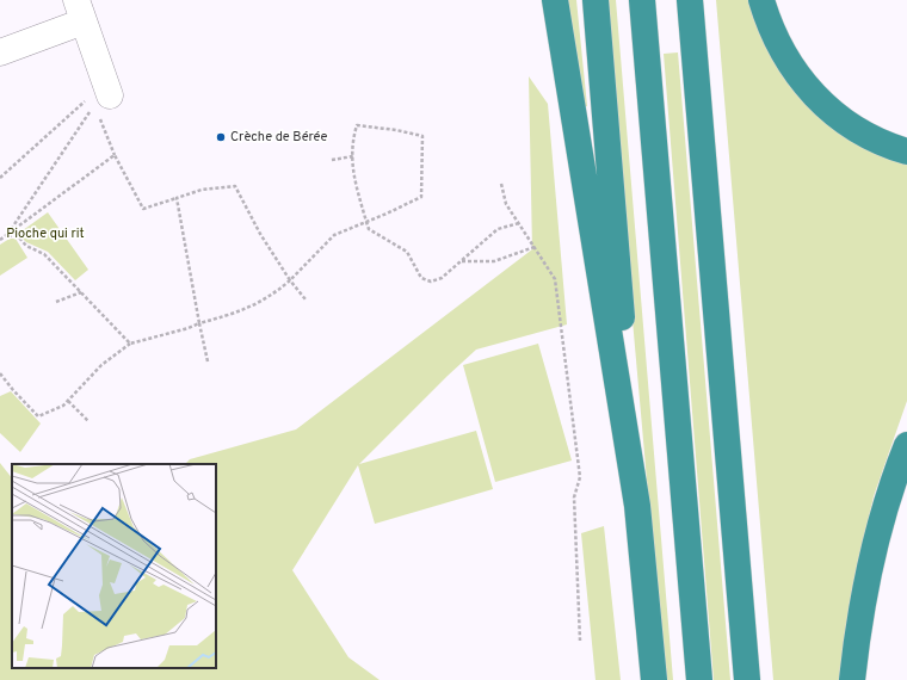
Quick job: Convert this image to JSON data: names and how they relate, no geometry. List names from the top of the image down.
{
  "parks": ["Pioche qui rit"],
  "places": ["Crèche de Bérée"]
}
